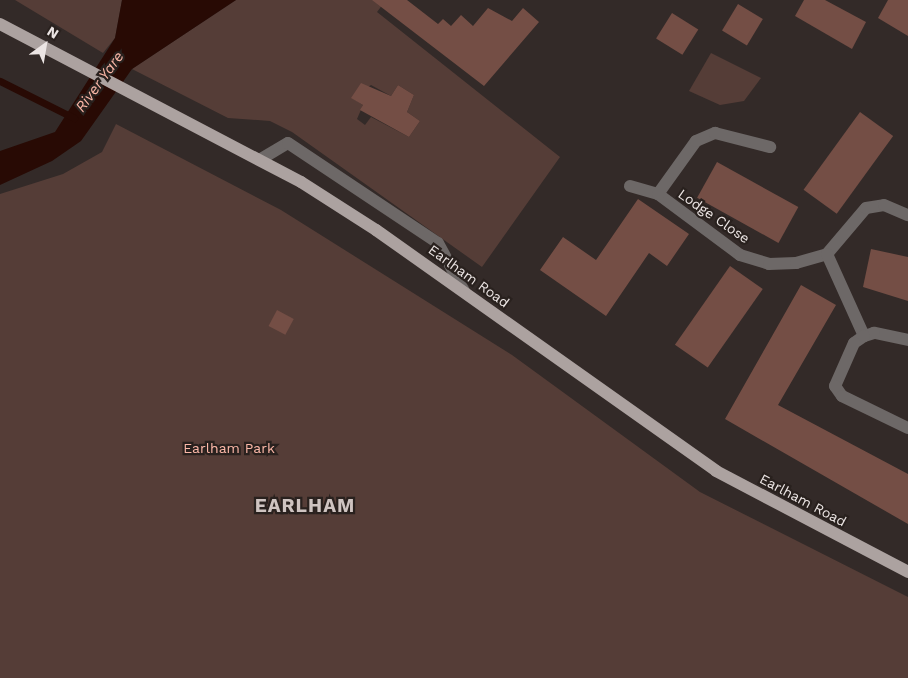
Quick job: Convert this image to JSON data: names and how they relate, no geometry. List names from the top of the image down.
{
  "streets": {
    "main road": ["Earlham Road"],
    "street": ["Lodge Close"]
  },
  "districts": ["EARLHAM"],
  "water": ["River Yare"],
  "parks": ["Earlham Park"],
  "north": "top right"
}
